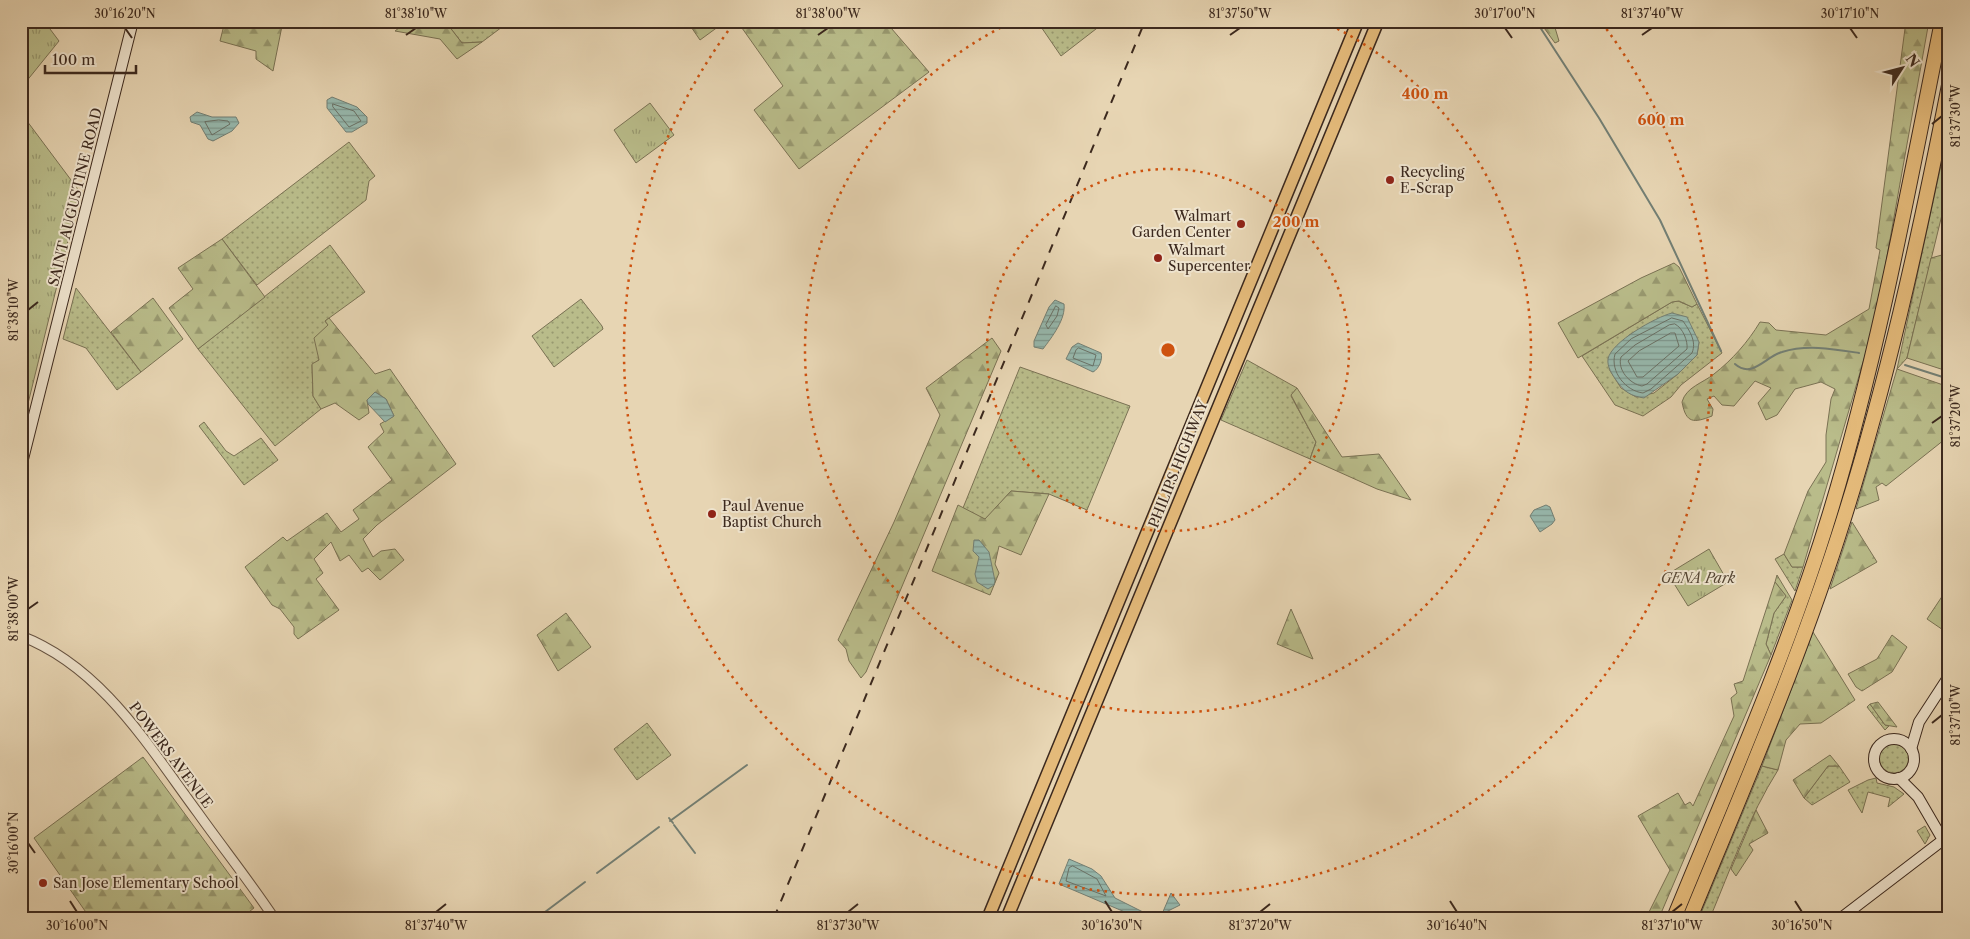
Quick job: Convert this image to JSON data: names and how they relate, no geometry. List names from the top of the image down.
{
  "streets": {
    "main road": ["SAINT AUGUSTINE ROAD", "PHILIPS HIGHWAY"],
    "street": ["POWERS AVENUE"]
  },
  "parks": ["GENA Park"],
  "places": [
    "Recycling E-Scrap",
    "Walmart Garden Center",
    "Walmart Supercenter",
    "Paul Avenue Baptist Church",
    "San Jose Elementary School"
  ],
  "scale_bar": "100 m",
  "north": "top right",
  "coordinates": [
    "30°16'20\"N",
    "81°38'10\"W",
    "81°38'00\"W",
    "81°37'50\"W",
    "30°17'00\"N",
    "81°37'40\"W",
    "30°17'10\"N",
    "81°37'30\"W",
    "81°37'20\"W",
    "81°37'10\"W",
    "30°16'00\"N",
    "30°16'30\"N",
    "30°16'40\"N",
    "30°16'50\"N"
  ],
  "rings": ["400 m", "600 m", "200 m"]
}
